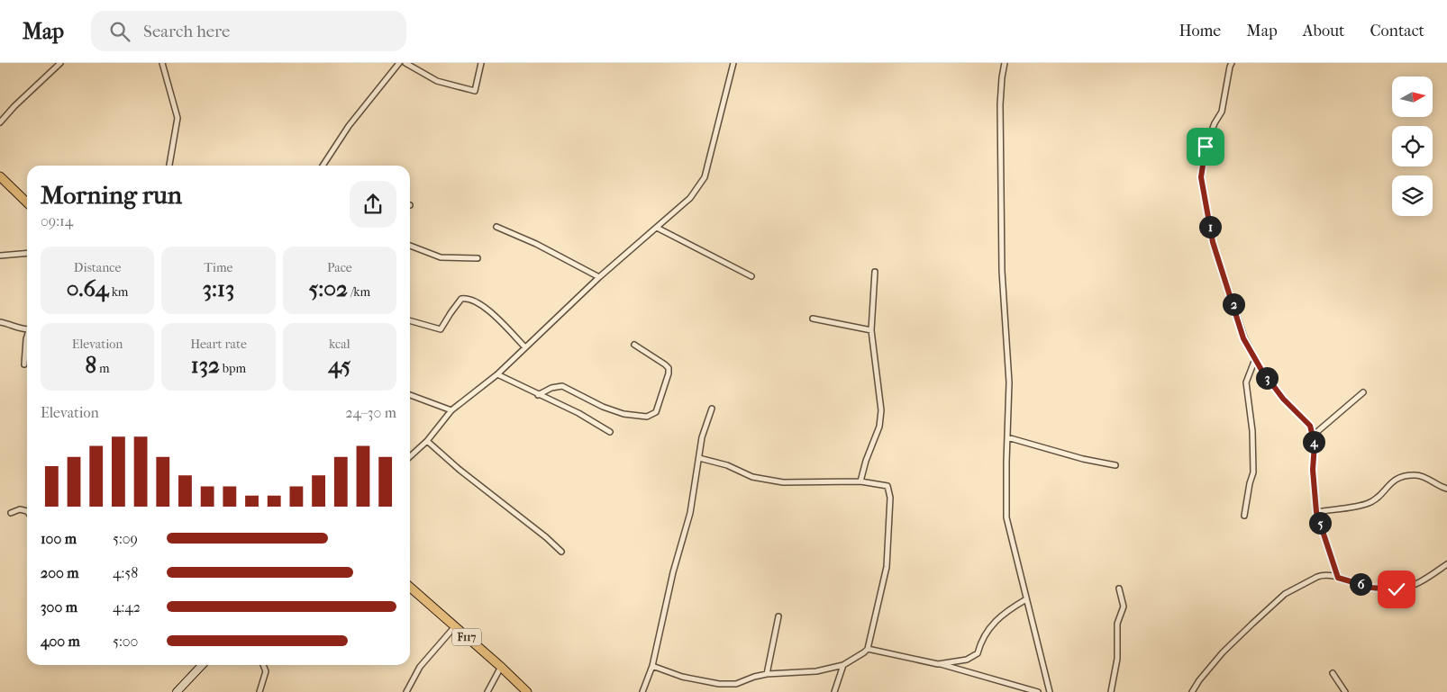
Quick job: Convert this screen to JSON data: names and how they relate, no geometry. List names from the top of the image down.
{
  "streets": {
    "main road": ["F117"]
  },
  "north": "right",
  "page": {
    "header": "Map",
    "search": "Search here",
    "nav": [
      "Home",
      "Map",
      "About",
      "Contact"
    ],
    "heading": ["Morning run", "09:14"],
    "pins": [
      "1",
      "2",
      "3",
      "4",
      "5",
      "6"
    ],
    "stats": [
      ["Distance", "0.64 km"],
      ["Time", "3:13"],
      ["Pace", "5:02 /km"],
      ["Elevation", "8 m"],
      ["Heart rate", "132 bpm"],
      ["kcal", "45"]
    ],
    "chart": ["Elevation", "24–30 m"],
    "list": [
      {
        "name": "100 m",
        "note": "5:09"
      },
      {
        "name": "200 m",
        "note": "4:58"
      },
      {
        "name": "300 m",
        "note": "4:42"
      },
      {
        "name": "400 m",
        "note": "5:00"
      }
    ]
  }
}
